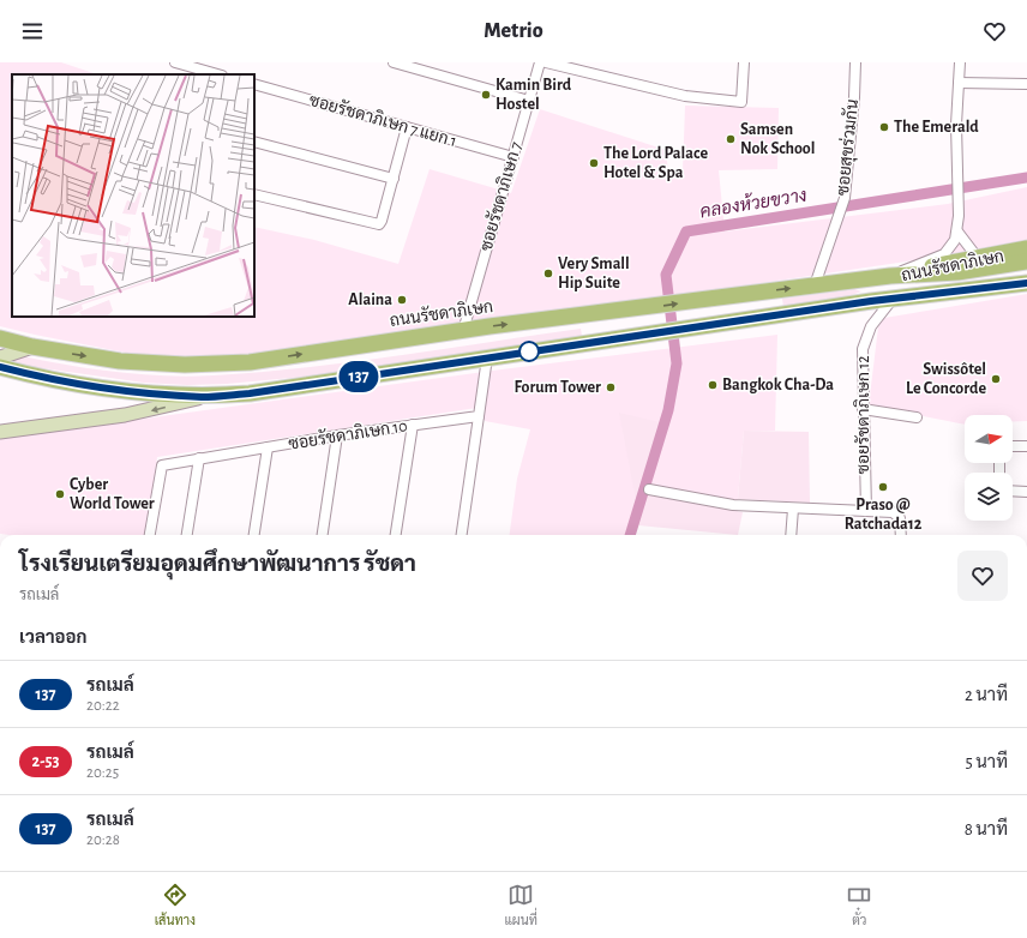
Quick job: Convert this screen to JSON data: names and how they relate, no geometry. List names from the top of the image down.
{
  "streets": {
    "main road": ["ถนนรัชดาภิเษก"],
    "street": [
      "ซอยรัชดาภิเษก 7 แยก 1",
      "ซอยสุขร่วมกัน",
      "ซอยรัชดาภิเษก 7",
      "ซอยรัชดาภิเษก 12",
      "ซอยรัชดาภิเษก 10"
    ]
  },
  "crossings": [
    ["ซอยรัชดาภิเษก 7 แยก 1", "ซอยรัชดาภิเษก 7"],
    ["ซอยสุขร่วมกัน", "ถนนรัชดาภิเษก"],
    ["ซอยรัชดาภิเษก 7", "ถนนรัชดาภิเษก"],
    ["ถนนรัชดาภิเษก", "ซอยรัชดาภิเษก 12"]
  ],
  "water": ["คลองห้วยขวาง"],
  "places": [
    "Kamin Bird Hostel",
    "The Emerald",
    "Samsen Nok School",
    "The Lord Palace Hotel & Spa",
    "Very Small Hip Suite",
    "Alaina",
    "Swissôtel Le Concorde",
    "Bangkok Cha-Da",
    "Forum Tower",
    "Praso @ Ratchada12",
    "Cyber World Tower"
  ],
  "lines": ["bus line 137"],
  "north": "right",
  "page": {
    "header": "Metrio",
    "on_map": "137",
    "heading": [
      ["โรงเรียนเตรียมอุดมศึกษาพัฒนาการ รัชดา", "รถเมล์"],
      "เวลาออก"
    ],
    "list": [
      {
        "mark": "137",
        "name": "รถเมล์",
        "note": "20:22",
        "value": "2 นาที"
      },
      {
        "mark": "2-53",
        "name": "รถเมล์",
        "note": "20:25",
        "value": "5 นาที"
      },
      {
        "mark": "137",
        "name": "รถเมล์",
        "note": "20:28",
        "value": "8 นาที"
      }
    ],
    "tabs": ["เส้นทาง", "แผนที่", "ตั๋ว"]
  }
}
